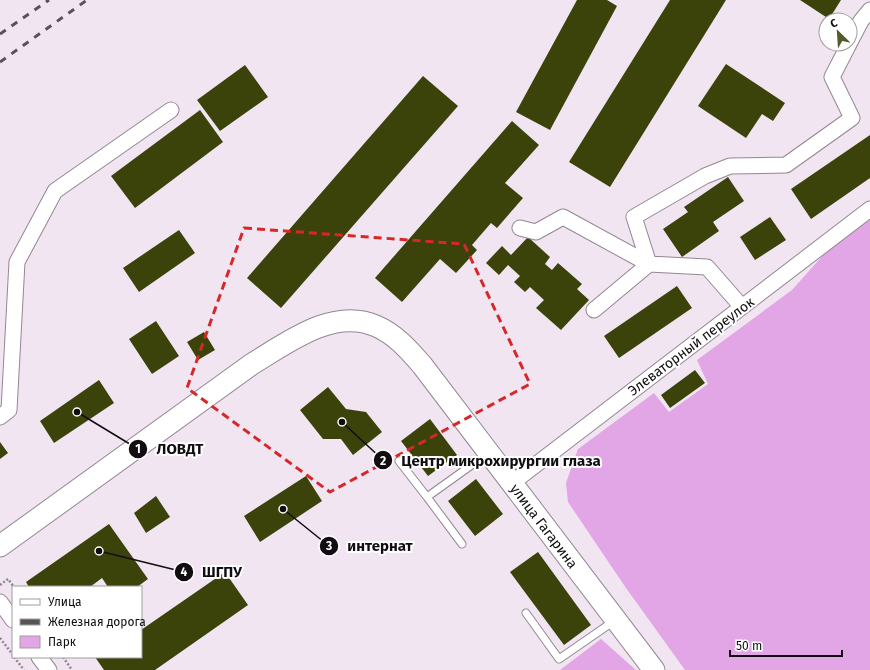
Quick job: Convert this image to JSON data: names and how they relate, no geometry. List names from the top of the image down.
{
  "streets": {
    "street": ["Элеваторный переулок", "улица Гагарина"]
  },
  "crossings": [
    ["Элеваторный переулок", "улица Гагарина"]
  ],
  "places": [
    "ЛОВДТ",
    "Центр микрохирургии глаза",
    "интернат",
    "ШГПУ"
  ],
  "legend": ["Улица", "Железная дорога", "Парк"],
  "scale_bar": "50 m",
  "north": "top left"
}
